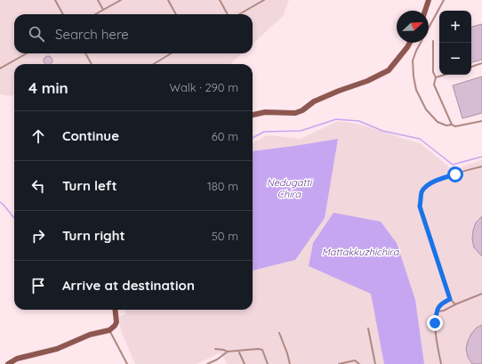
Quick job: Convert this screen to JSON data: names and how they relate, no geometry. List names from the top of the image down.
{
  "water": ["Nedugatti Chira", "Mattakkuzhichira"],
  "north": "top right",
  "page": {
    "map_buttons": ["+", "−"],
    "search": "Search here",
    "heading": ["4 min", "Walk · 290 m"],
    "list": [
      ["Continue", "60 m"],
      ["Turn left", "180 m"],
      ["Turn right", "50 m"],
      "Arrive at destination"
    ]
  }
}
